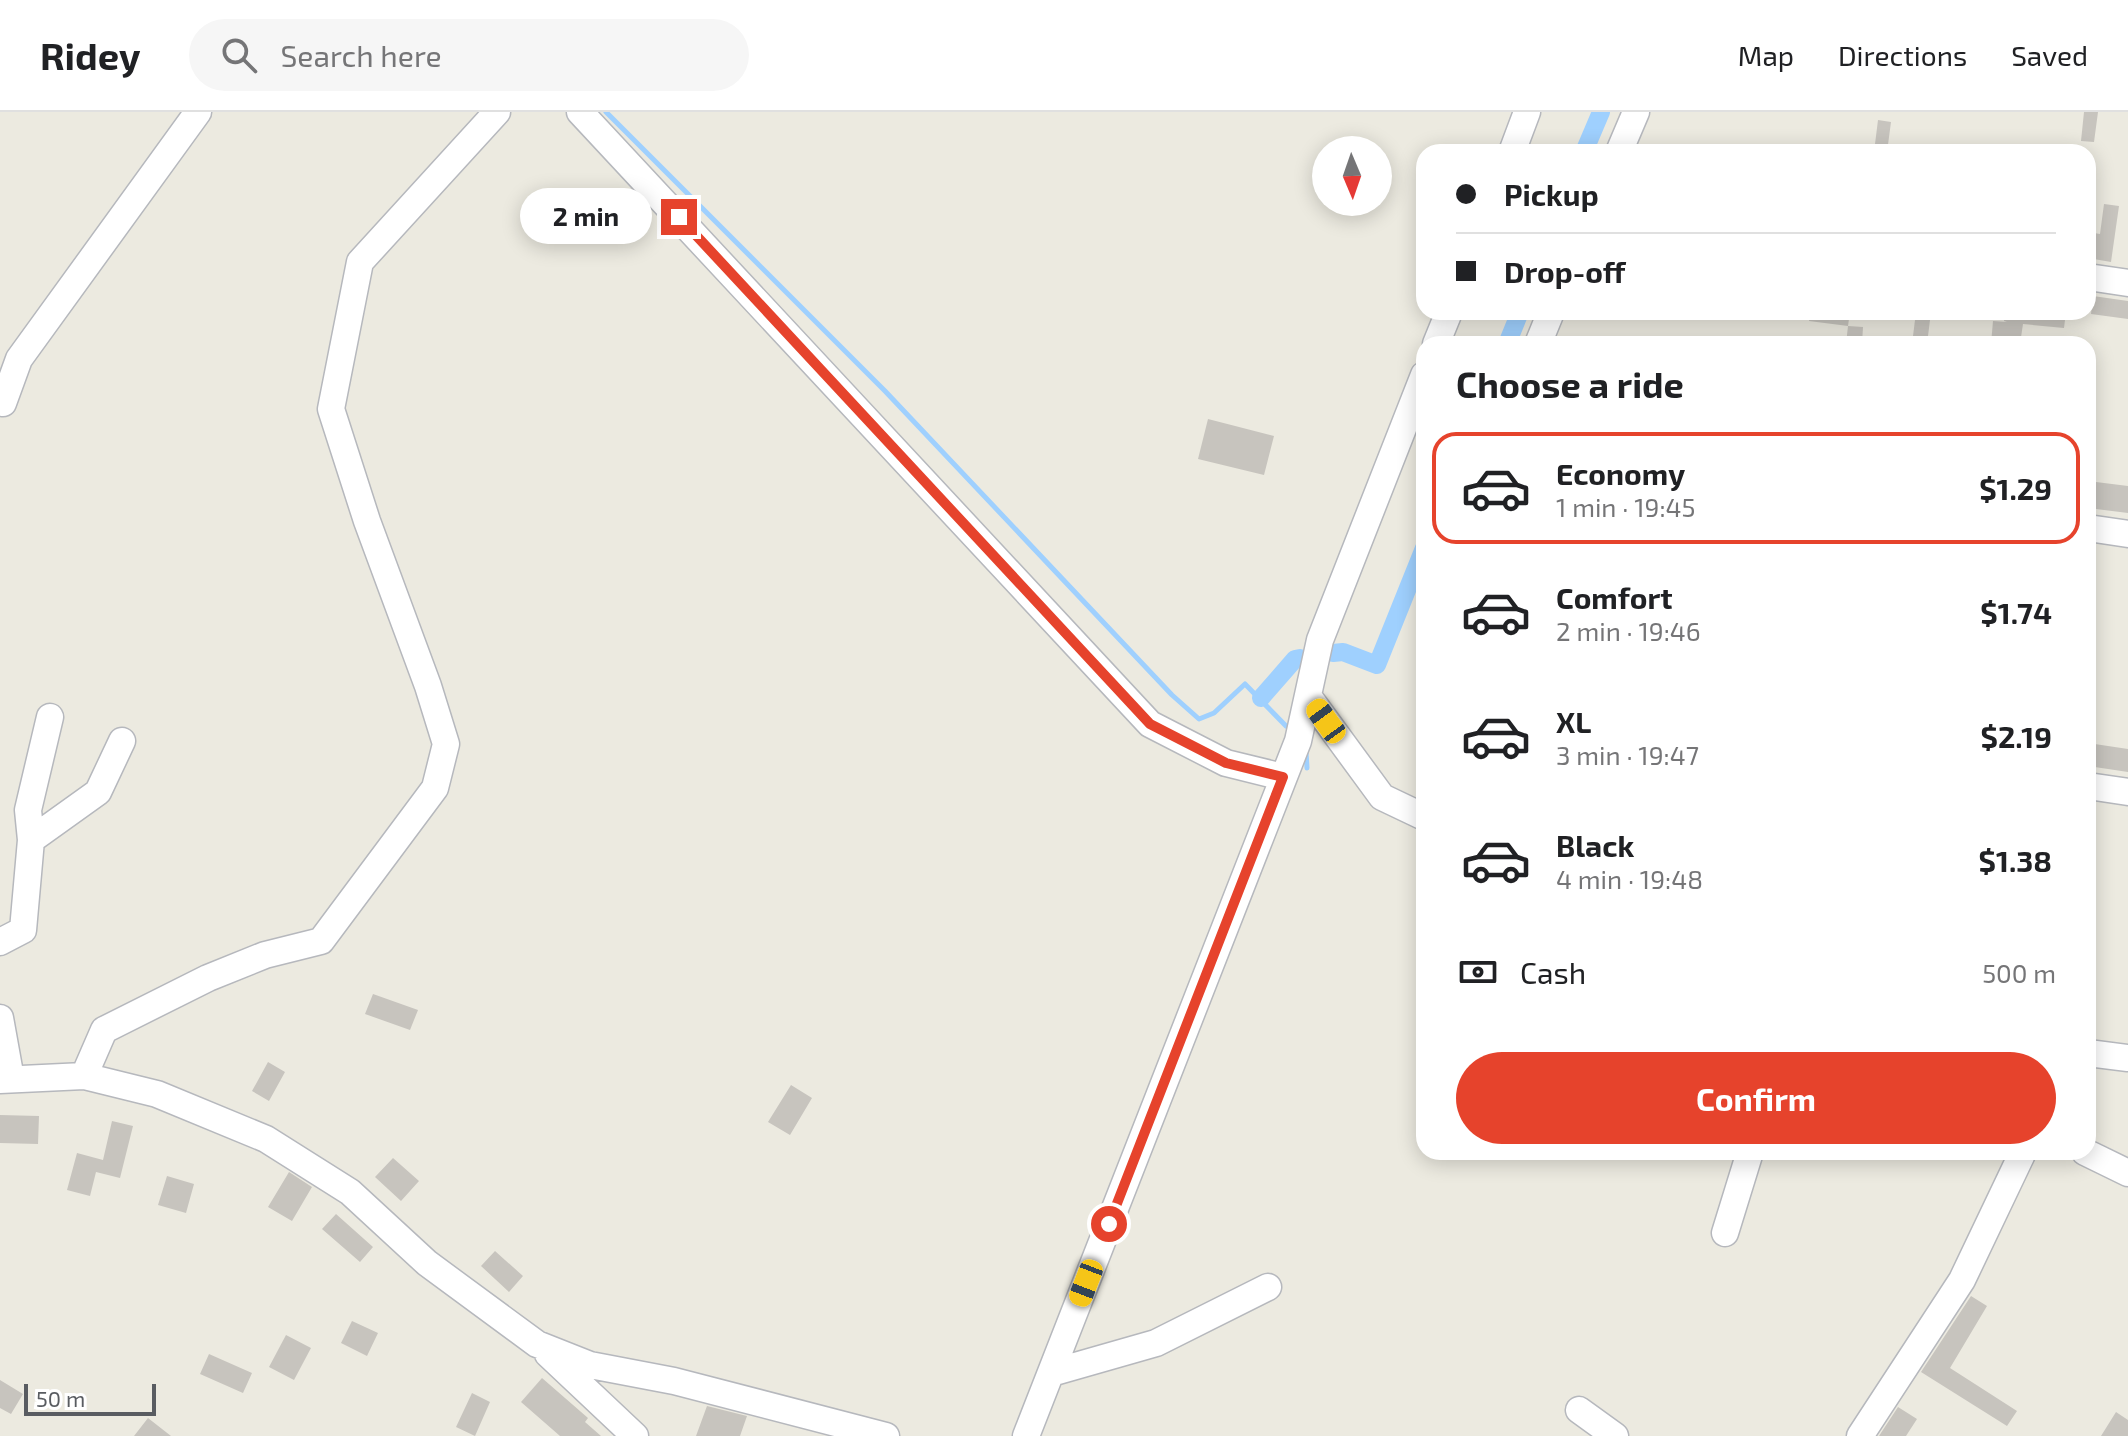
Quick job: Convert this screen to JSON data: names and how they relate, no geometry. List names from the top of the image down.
{
  "scale_bar": "50 m",
  "north": "bottom",
  "page": {
    "header": "Ridey",
    "search": "Search here",
    "nav": ["Map", "Directions", "Saved"],
    "banner": ["Pickup", "Drop-off"],
    "bubble": "2 min",
    "heading": "Choose a ride",
    "list": [
      {
        "name": "Economy",
        "note": "1 min · 19:45",
        "value": "$1.29"
      },
      {
        "name": "Comfort",
        "note": "2 min · 19:46",
        "value": "$1.74"
      },
      {
        "name": "XL",
        "note": "3 min · 19:47",
        "value": "$2.19"
      },
      {
        "name": "Black",
        "note": "4 min · 19:48",
        "value": "$1.38"
      }
    ],
    "pay": ["Cash", "500 m"],
    "buttons": "Confirm",
    "scale": "50 m"
  }
}
